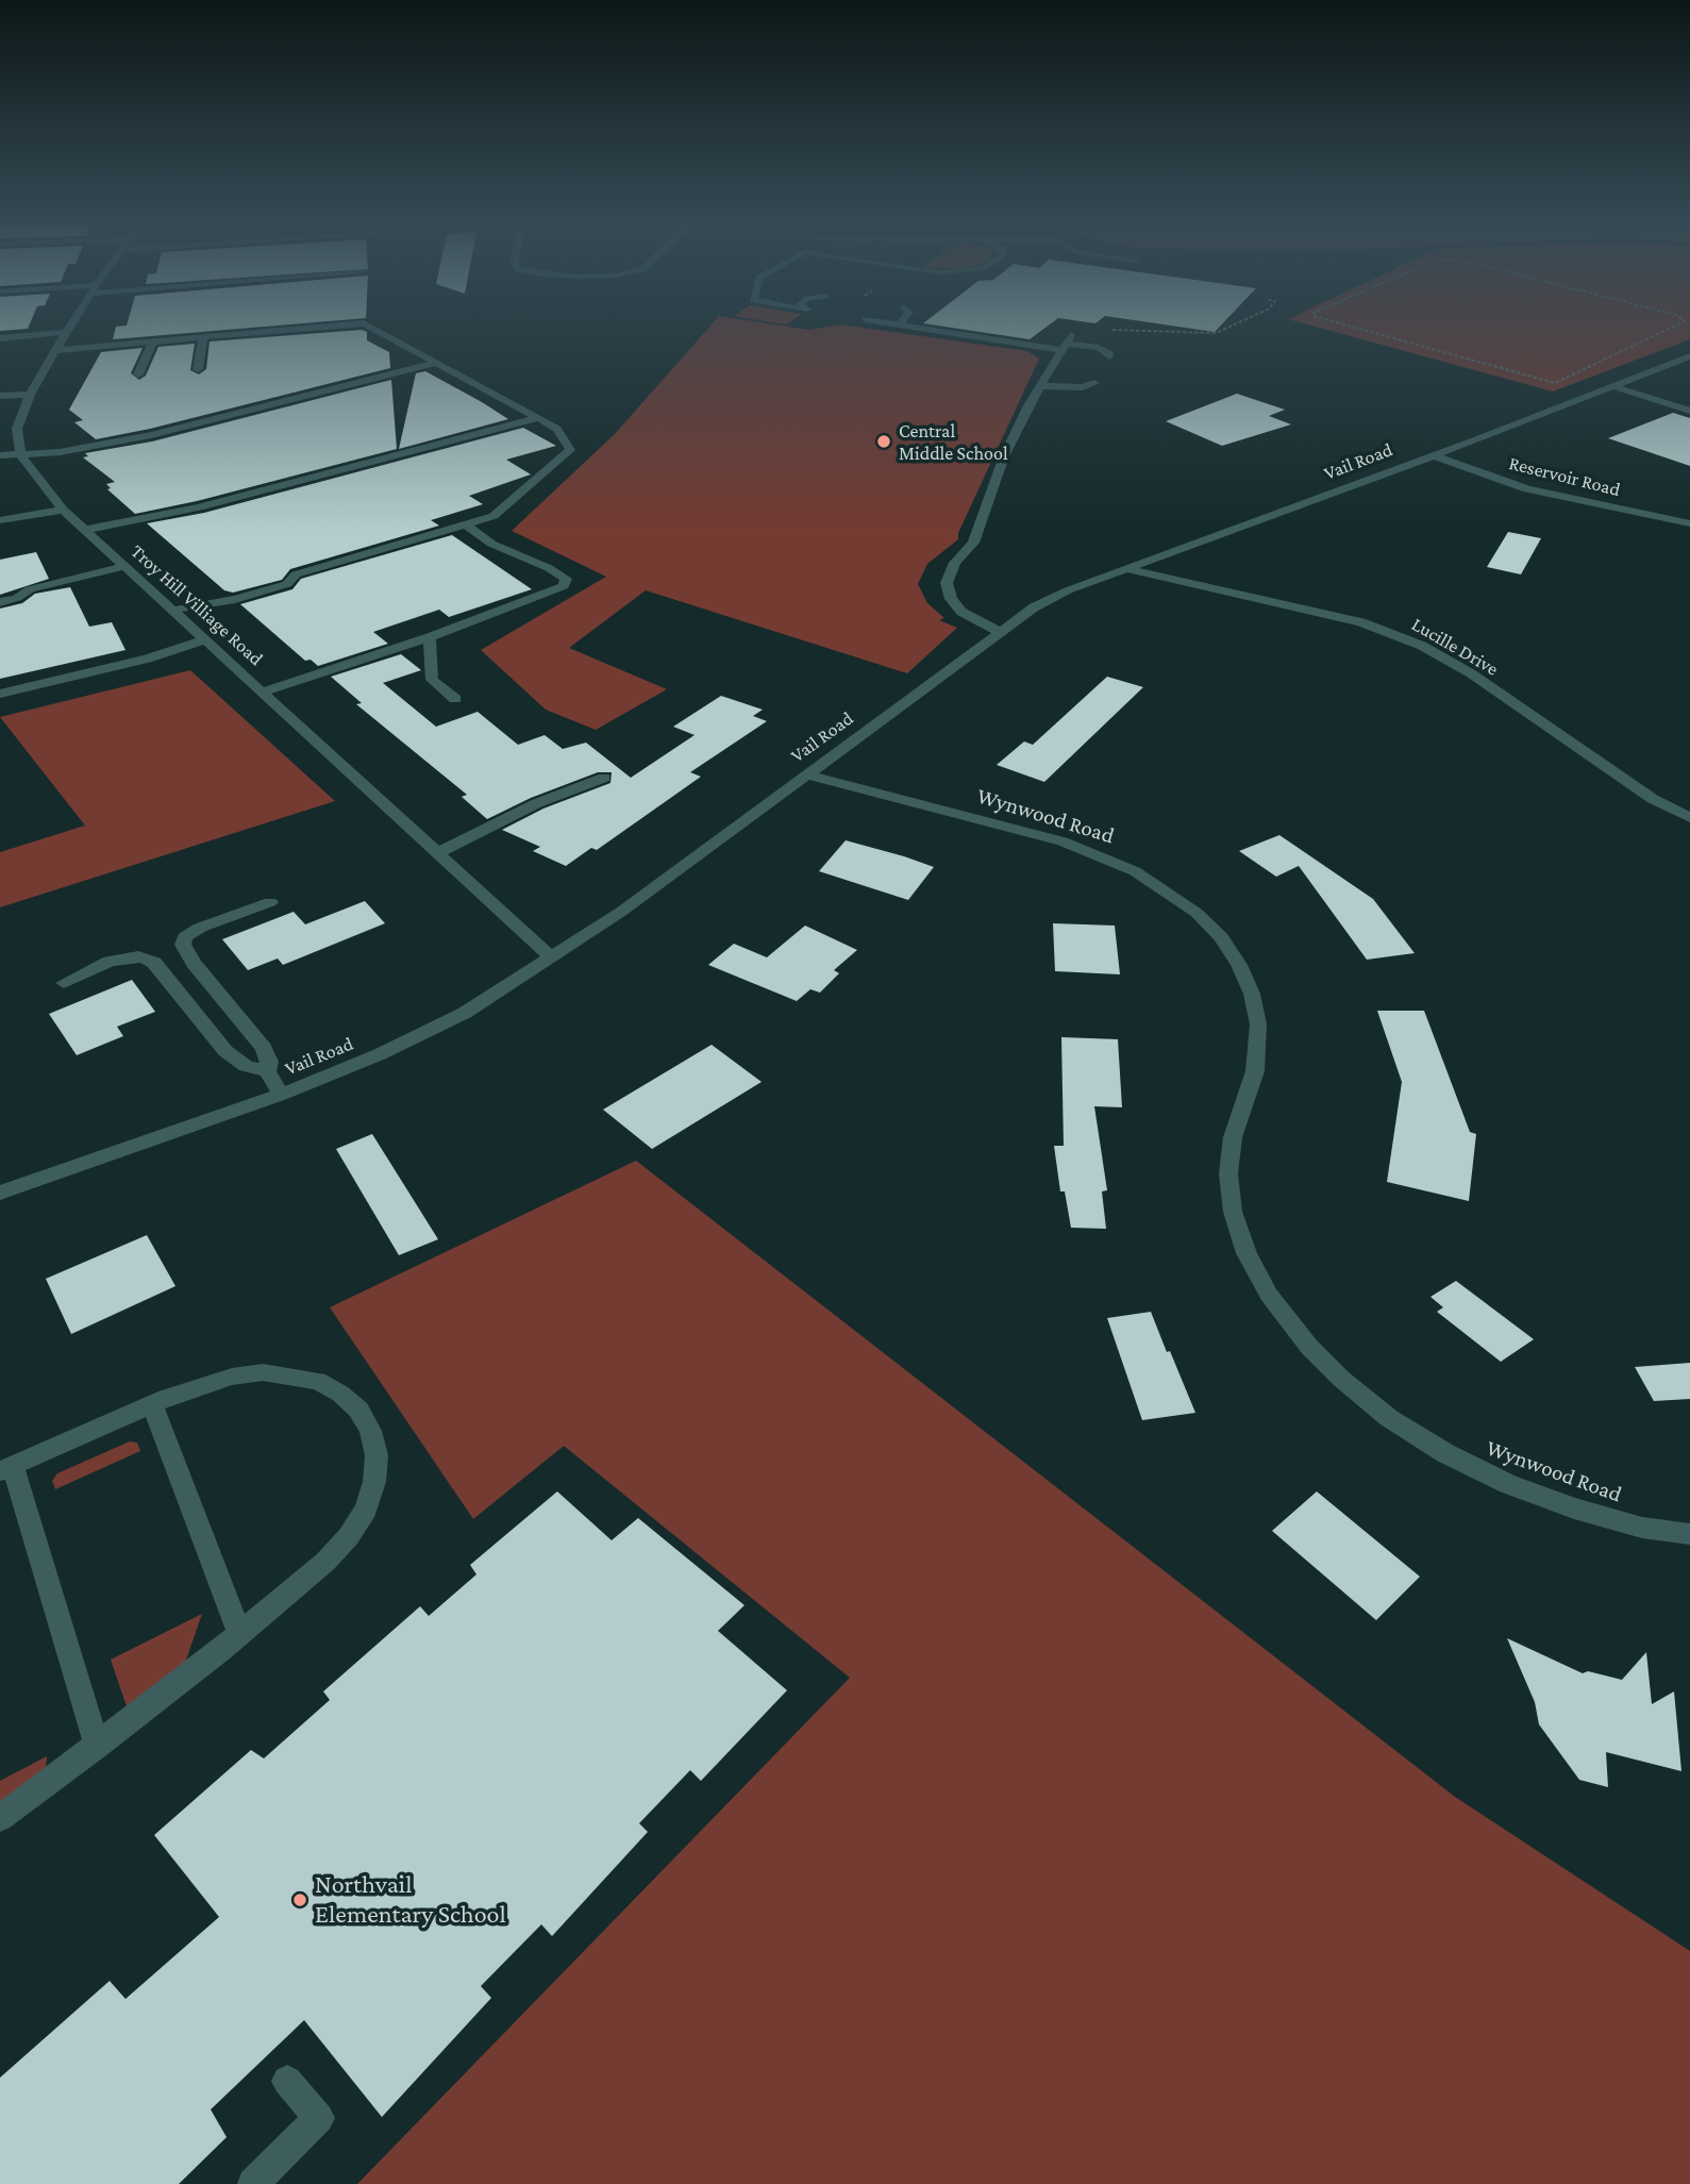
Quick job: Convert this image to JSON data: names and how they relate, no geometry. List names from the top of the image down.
{
  "streets": {
    "street": [
      "Vail Road",
      "Reservoir Road",
      "Troy Hill Villiage Road",
      "Lucille Drive",
      "Wynwood Road"
    ]
  },
  "crossings": [
    ["Vail Road", "Reservoir Road"],
    ["Vail Road", "Troy Hill Villiage Road"],
    ["Vail Road", "Lucille Drive"],
    ["Vail Road", "Wynwood Road"]
  ],
  "places": ["Central Middle School", "Northvail Elementary School"]
}
